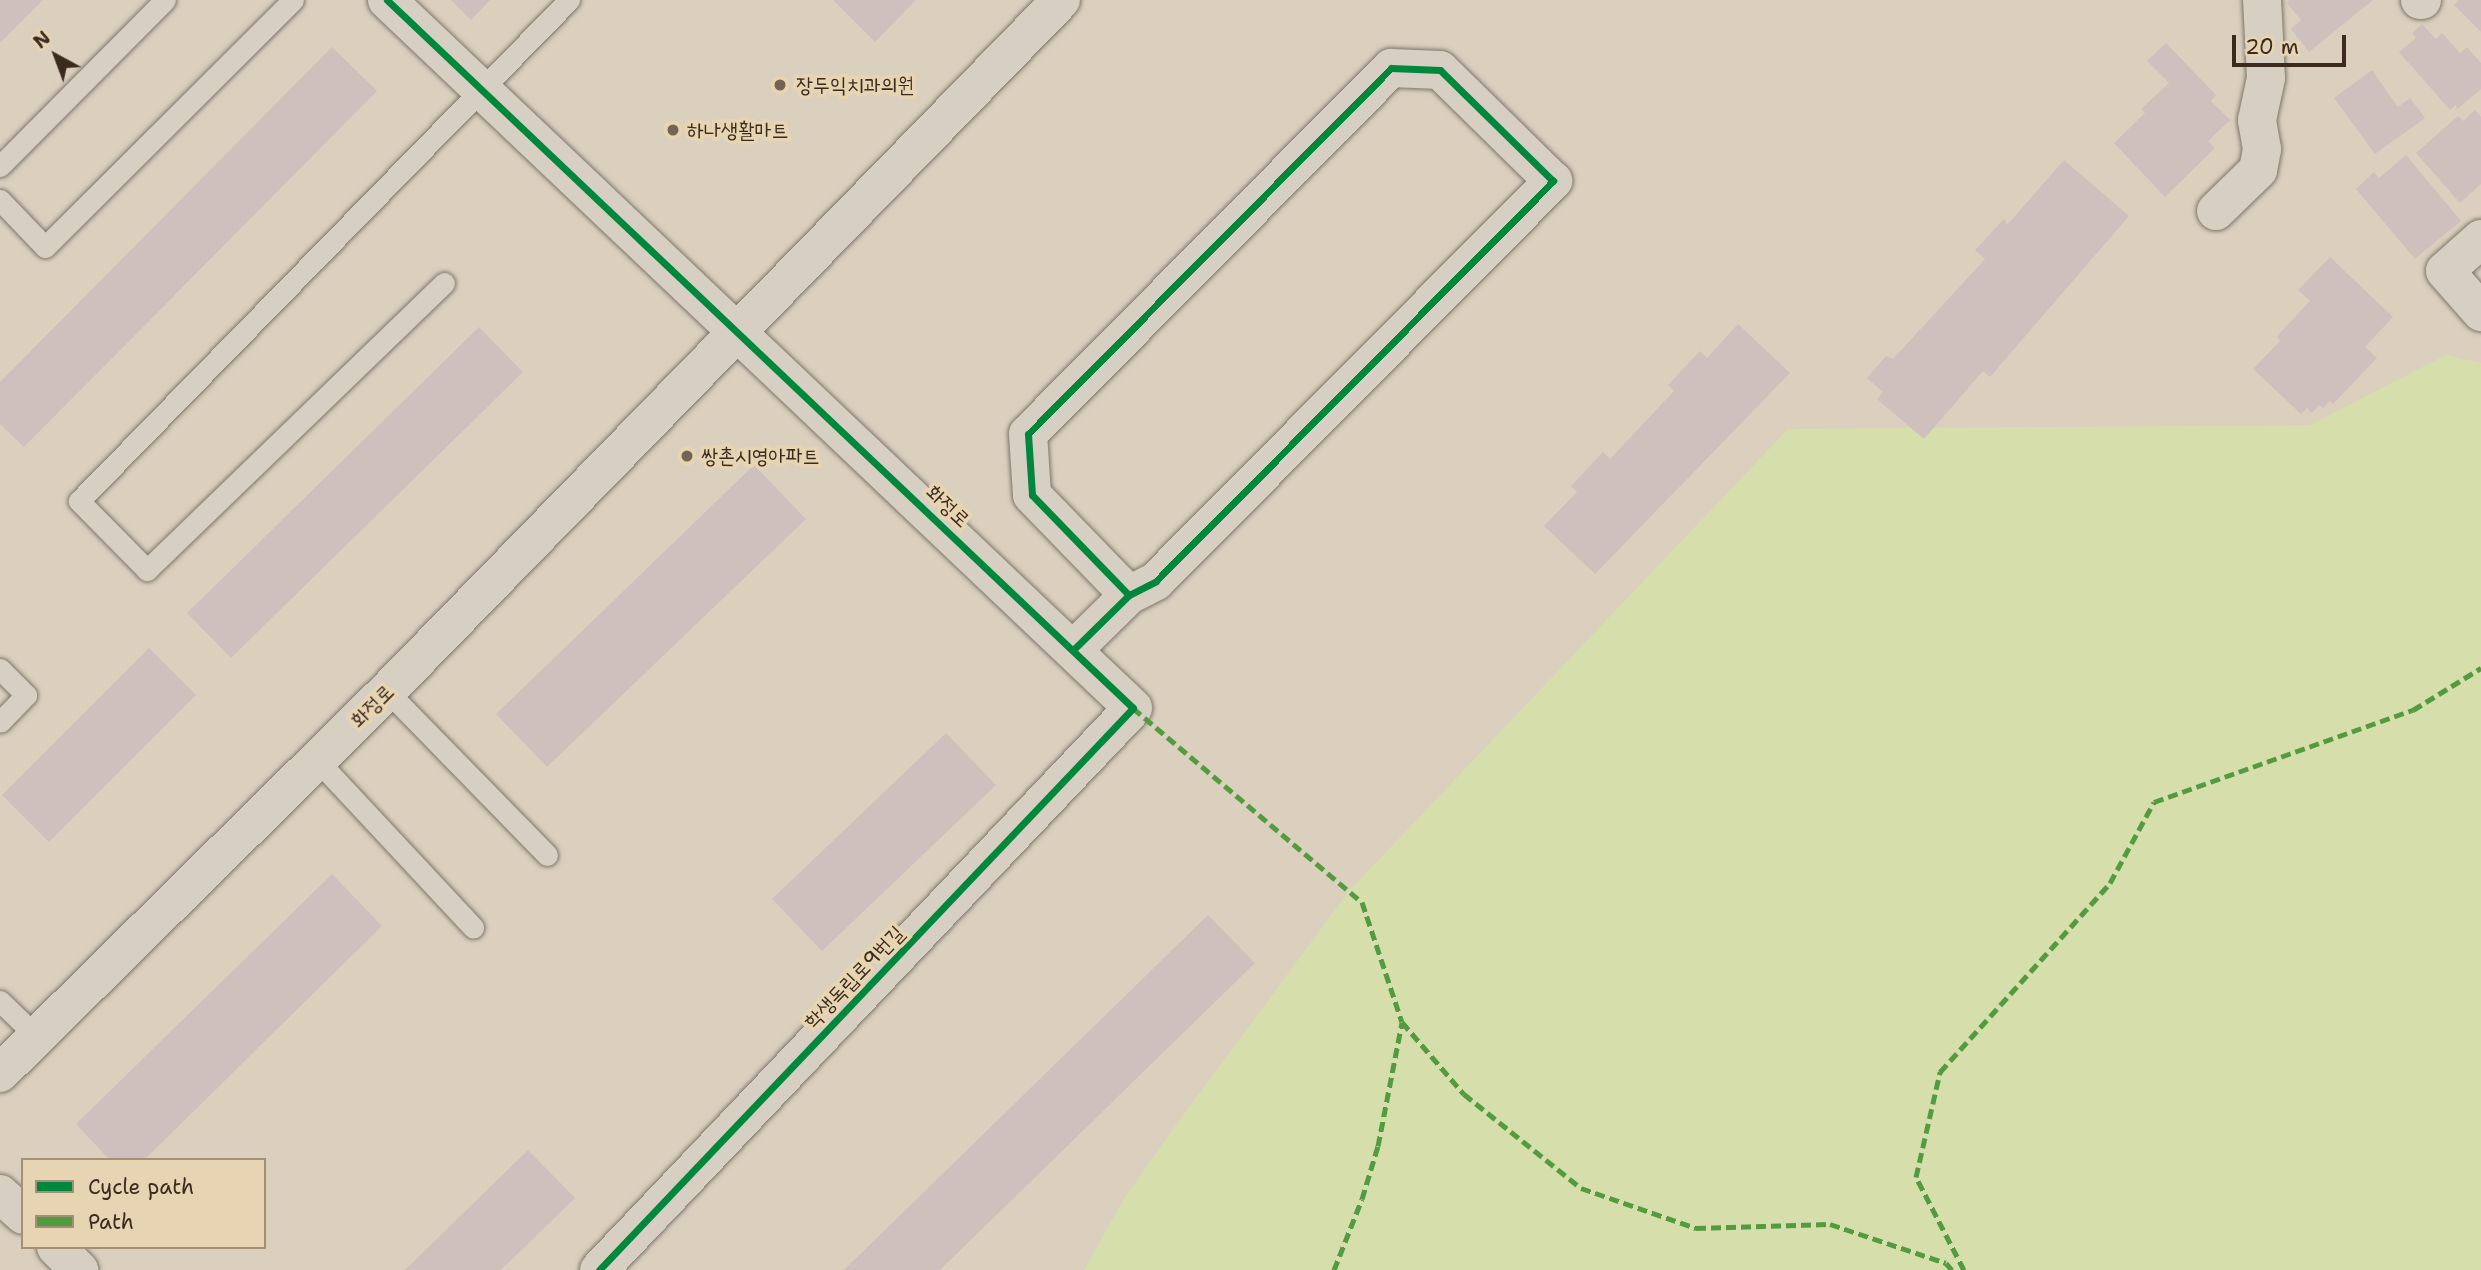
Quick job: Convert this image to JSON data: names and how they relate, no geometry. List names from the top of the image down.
{
  "streets": {
    "street": ["화정로", "학생독립로9번길"]
  },
  "crossings": [
    ["화정로", "학생독립로9번길"]
  ],
  "places": ["장두익치과의원", "하나생활마트", "쌍촌시영아파트"],
  "legend": ["Cycle path", "Path"],
  "scale_bar": "20 m",
  "north": "top left"
}
